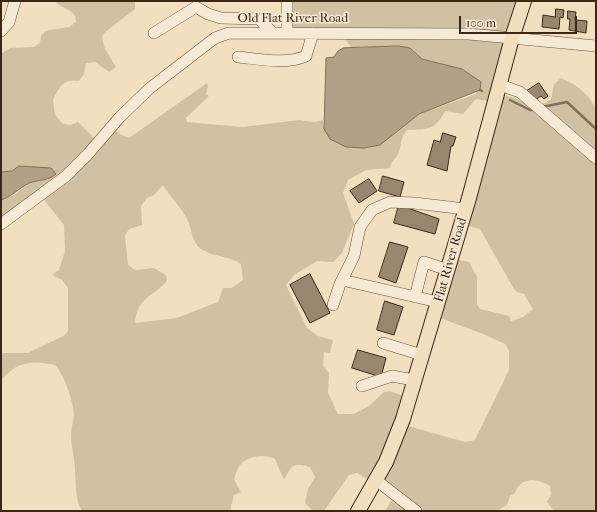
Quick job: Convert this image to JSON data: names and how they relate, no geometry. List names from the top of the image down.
{
  "streets": {
    "main road": ["Flat River Road"],
    "street": ["Old Flat River Road"]
  },
  "crossings": [
    ["Old Flat River Road", "Flat River Road"]
  ],
  "scale_bar": "100 m"
}
